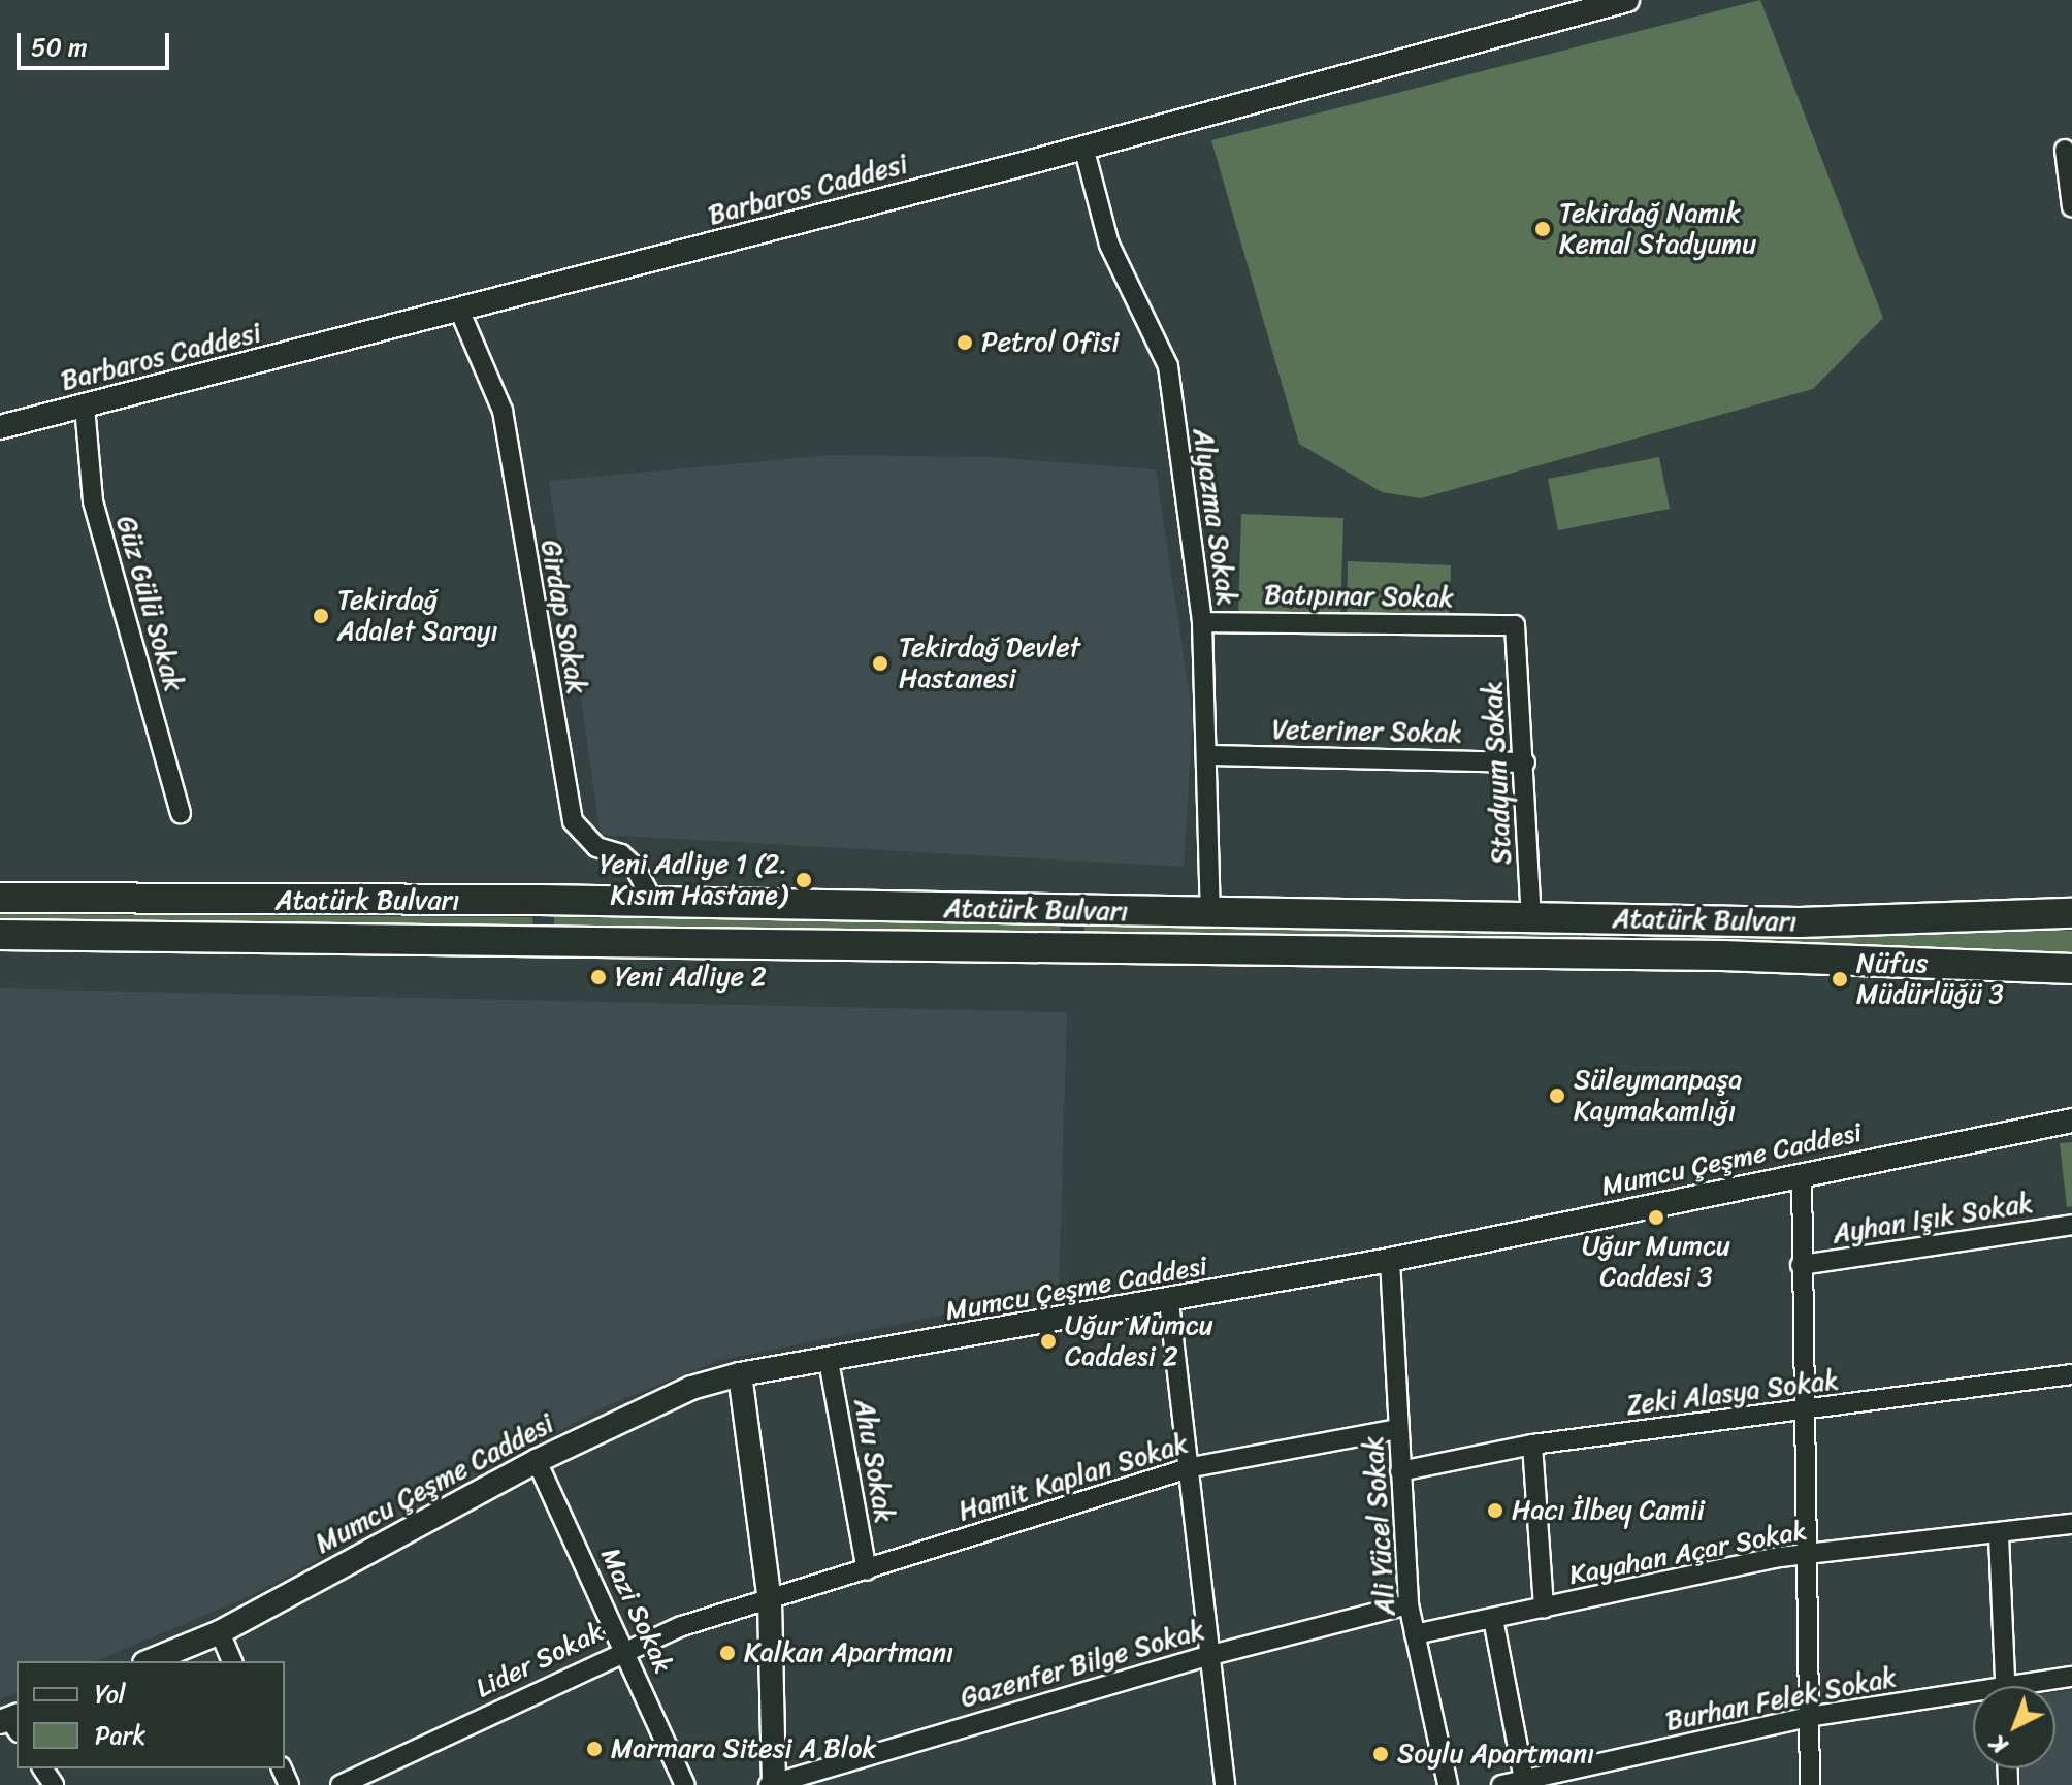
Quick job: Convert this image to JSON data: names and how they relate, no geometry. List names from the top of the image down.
{
  "streets": {
    "main road": ["Atatürk Bulvarı"],
    "street": [
      "Barbaros Caddesi",
      "Alyazma Sokak",
      "Batıpınar Sokak",
      "Güz Gülü Sokak",
      "Girdap Sokak",
      "Veteriner Sokak",
      "Stadyum Sokak",
      "Mumcu Çeşme Caddesi",
      "Ayhan Işık Sokak",
      "Zeki Alasya Sokak",
      "Ahu Sokak",
      "Hamit Kaplan Sokak",
      "Ali Yücel Sokak",
      "Kayahan Açar Sokak",
      "Mazi Sokak",
      "Lider Sokak",
      "Gazenfer Bilge Sokak",
      "Burhan Felek Sokak"
    ]
  },
  "crossings": [
    ["Barbaros Caddesi", "Alyazma Sokak"],
    ["Barbaros Caddesi", "Güz Gülü Sokak"],
    ["Barbaros Caddesi", "Girdap Sokak"],
    ["Alyazma Sokak", "Batıpınar Sokak"],
    ["Alyazma Sokak", "Veteriner Sokak"],
    ["Alyazma Sokak", "Atatürk Bulvarı"],
    ["Batıpınar Sokak", "Stadyum Sokak"],
    ["Girdap Sokak", "Atatürk Bulvarı"],
    ["Veteriner Sokak", "Stadyum Sokak"],
    ["Stadyum Sokak", "Atatürk Bulvarı"],
    ["Mumcu Çeşme Caddesi", "Ahu Sokak"],
    ["Mumcu Çeşme Caddesi", "Ali Yücel Sokak"],
    ["Mumcu Çeşme Caddesi", "Mazi Sokak"],
    ["Zeki Alasya Sokak", "Ali Yücel Sokak"],
    ["Ahu Sokak", "Hamit Kaplan Sokak"],
    ["Hamit Kaplan Sokak", "Ali Yücel Sokak"],
    ["Hamit Kaplan Sokak", "Lider Sokak"],
    ["Ali Yücel Sokak", "Kayahan Açar Sokak"],
    ["Ali Yücel Sokak", "Gazenfer Bilge Sokak"],
    ["Mazi Sokak", "Lider Sokak"]
  ],
  "places": [
    "Tekirdağ Namık Kemal Stadyumu",
    "Petrol Ofisi",
    "Tekirdağ Adalet Sarayı",
    "Tekirdağ Devlet Hastanesi",
    "Yeni Adliye 1 (2. Kısım Hastane)",
    "Yeni Adliye 2",
    "Nüfus Müdürlüğü 3",
    "Süleymanpaşa Kaymakamlığı",
    "Uğur Mumcu Caddesi 3",
    "Uğur Mumcu Caddesi 2",
    "Hacı İlbey Camii",
    "Kalkan Apartmanı",
    "Marmara Sitesi A Blok",
    "Soylu Apartmanı"
  ],
  "legend": ["Yol", "Park"],
  "scale_bar": "50 m",
  "north": "bottom left"
}
